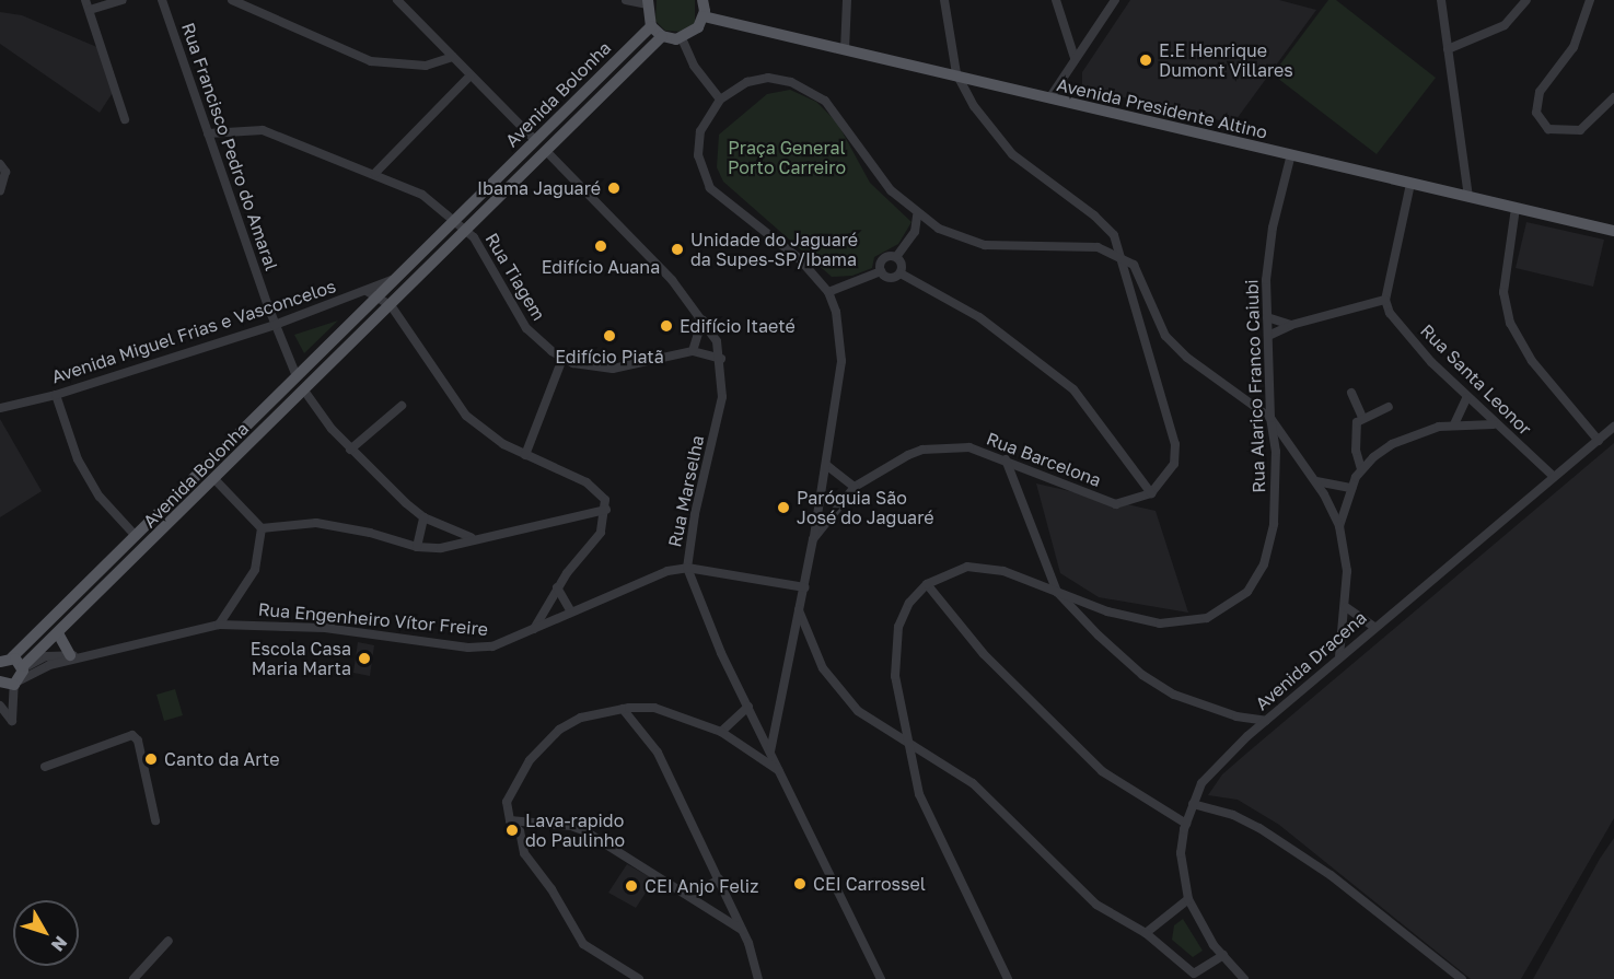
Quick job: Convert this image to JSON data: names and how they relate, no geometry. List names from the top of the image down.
{
  "streets": {
    "main road": ["Avenida Bolonha", "Avenida Presidente Altino"],
    "street": [
      "Rua Francisco Pedro do Amaral",
      "Rua Tiagem",
      "Avenida Miguel Frias e Vasconcelos",
      "Rua Santa Leonor",
      "Rua Alarico Franco Caiubi",
      "Rua Barcelona",
      "Rua Marselha",
      "Rua Engenheiro Vítor Freire",
      "Avenida Dracena"
    ]
  },
  "crossings": [
    ["Avenida Bolonha", "Rua Francisco Pedro do Amaral"],
    ["Avenida Bolonha", "Rua Tiagem"],
    ["Avenida Bolonha", "Avenida Miguel Frias e Vasconcelos"],
    ["Avenida Bolonha", "Rua Marselha"],
    ["Avenida Bolonha", "Rua Engenheiro Vítor Freire"],
    ["Avenida Presidente Altino", "Rua Alarico Franco Caiubi"],
    ["Rua Francisco Pedro do Amaral", "Rua Tiagem"],
    ["Rua Francisco Pedro do Amaral", "Avenida Miguel Frias e Vasconcelos"],
    ["Rua Tiagem", "Rua Marselha"],
    ["Rua Santa Leonor", "Avenida Dracena"],
    ["Rua Barcelona", "Rua Marselha"],
    ["Rua Marselha", "Rua Engenheiro Vítor Freire"]
  ],
  "parks": ["Praça General Porto Carreiro"],
  "places": [
    "E.E Henrique Dumont Villares",
    "Ibama Jaguaré",
    "Edifício Auana",
    "Unidade do Jaguaré da Supes-SP/Ibama",
    "Edifício Itaeté",
    "Edifício Piatã",
    "Paróquia São José do Jaguaré",
    "Escola Casa Maria Marta",
    "Canto da Arte",
    "Lava-rapido do Paulinho",
    "CEI Carrossel",
    "CEI Anjo Feliz"
  ],
  "north": "bottom right"
}
